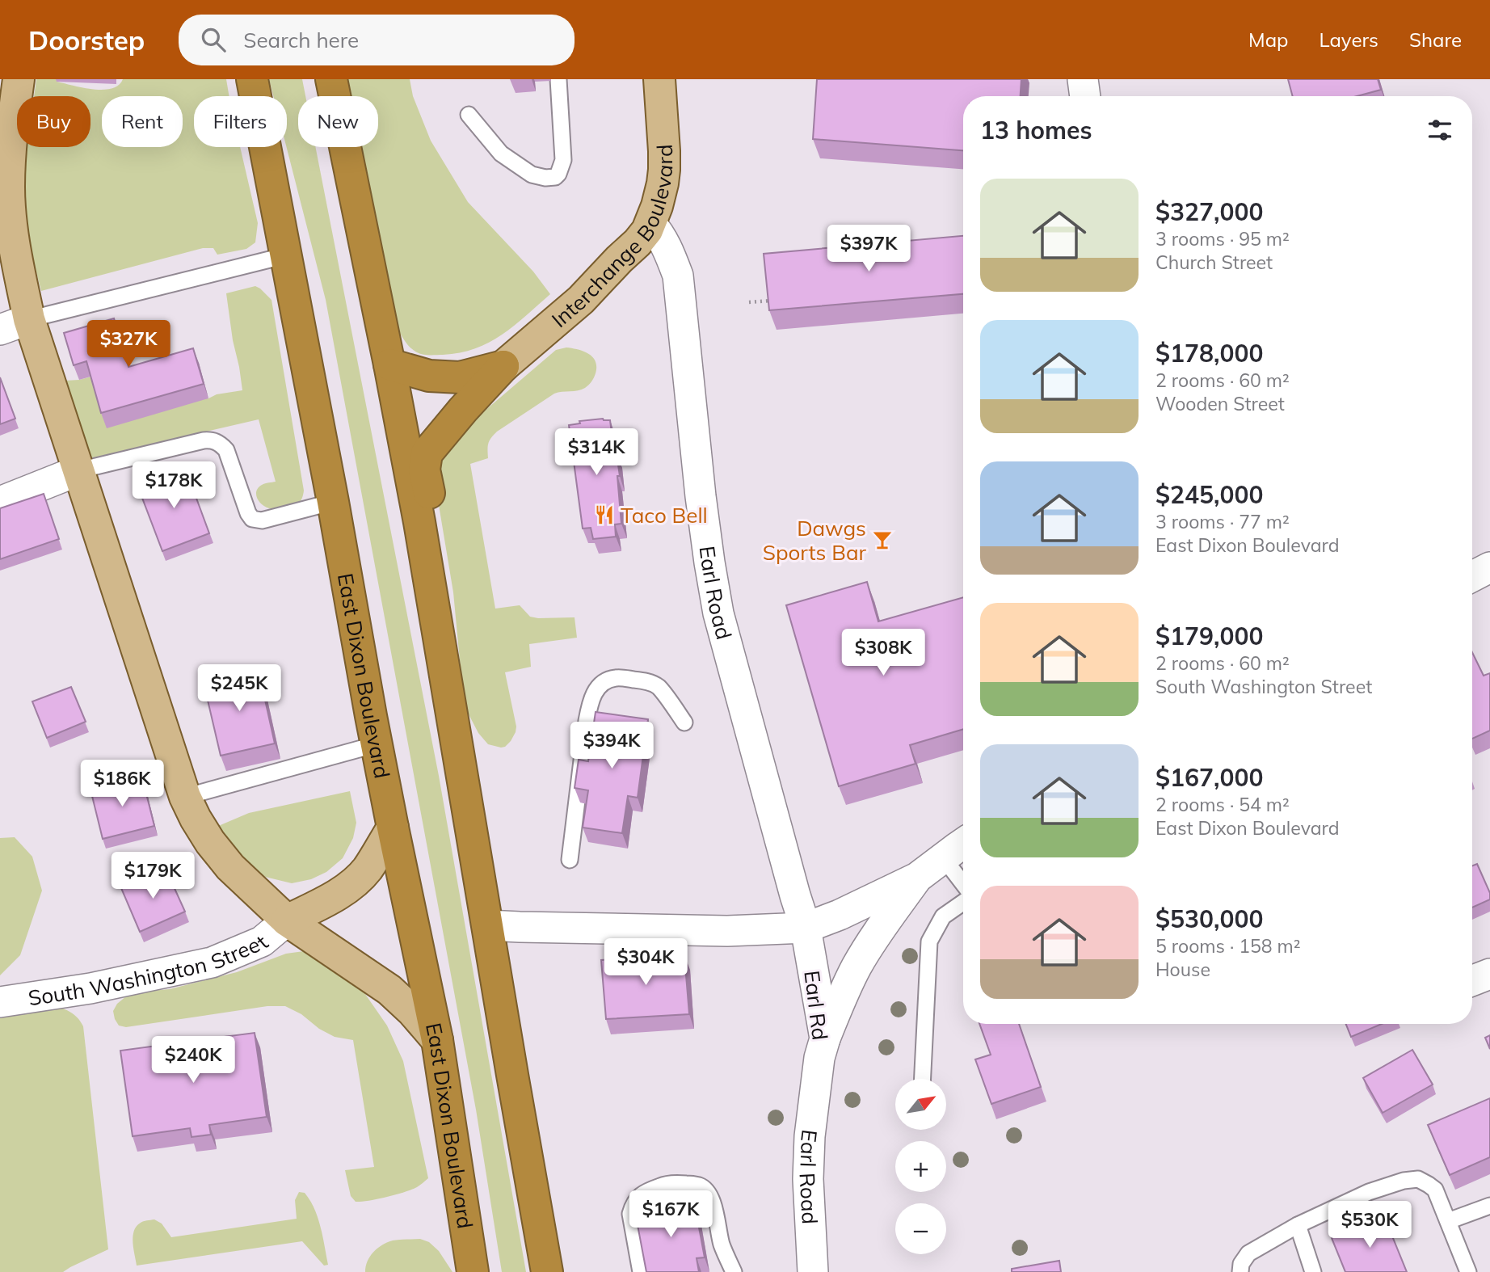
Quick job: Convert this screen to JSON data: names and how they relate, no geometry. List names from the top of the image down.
{
  "streets": {
    "highway": ["East Dixon Boulevard"],
    "main road": ["Interchange Boulevard"],
    "street": ["Earl Road", "South Washington Street", "Earl Rd"]
  },
  "crossings": [
    ["Interchange Boulevard", "Earl Road"],
    ["Earl Road", "Earl Rd"]
  ],
  "places": {
    "restaurant": ["Taco Bell"],
    "bar": ["Dawgs Sports Bar"]
  },
  "north": "top right",
  "page": {
    "header": "Doorstep",
    "search": "Search here",
    "nav": ["Map", "Layers", "Share"],
    "chip": [
      "Buy",
      "Rent",
      "Filters",
      "New"
    ],
    "heading": "13 homes",
    "list": [
      {
        "name": "$327,000",
        "note": "3 rooms · 95 m² · Church Street"
      },
      {
        "name": "$178,000",
        "note": "2 rooms · 60 m² · Wooden Street"
      },
      {
        "name": "$245,000",
        "note": "3 rooms · 77 m² · East Dixon Boulevard"
      },
      {
        "name": "$179,000",
        "note": "2 rooms · 60 m² · South Washington Street"
      },
      {
        "name": "$167,000",
        "note": "2 rooms · 54 m² · East Dixon Boulevard"
      },
      {
        "name": "$530,000",
        "note": "5 rooms · 158 m² · House"
      }
    ],
    "price": [
      "$397K",
      "$327K",
      "$314K",
      "$178K",
      "$308K",
      "$245K",
      "$394K",
      "$186K",
      "$179K",
      "$304K",
      "$240K",
      "$167K",
      "$530K"
    ],
    "map_buttons": ["+", "−"]
  }
}
